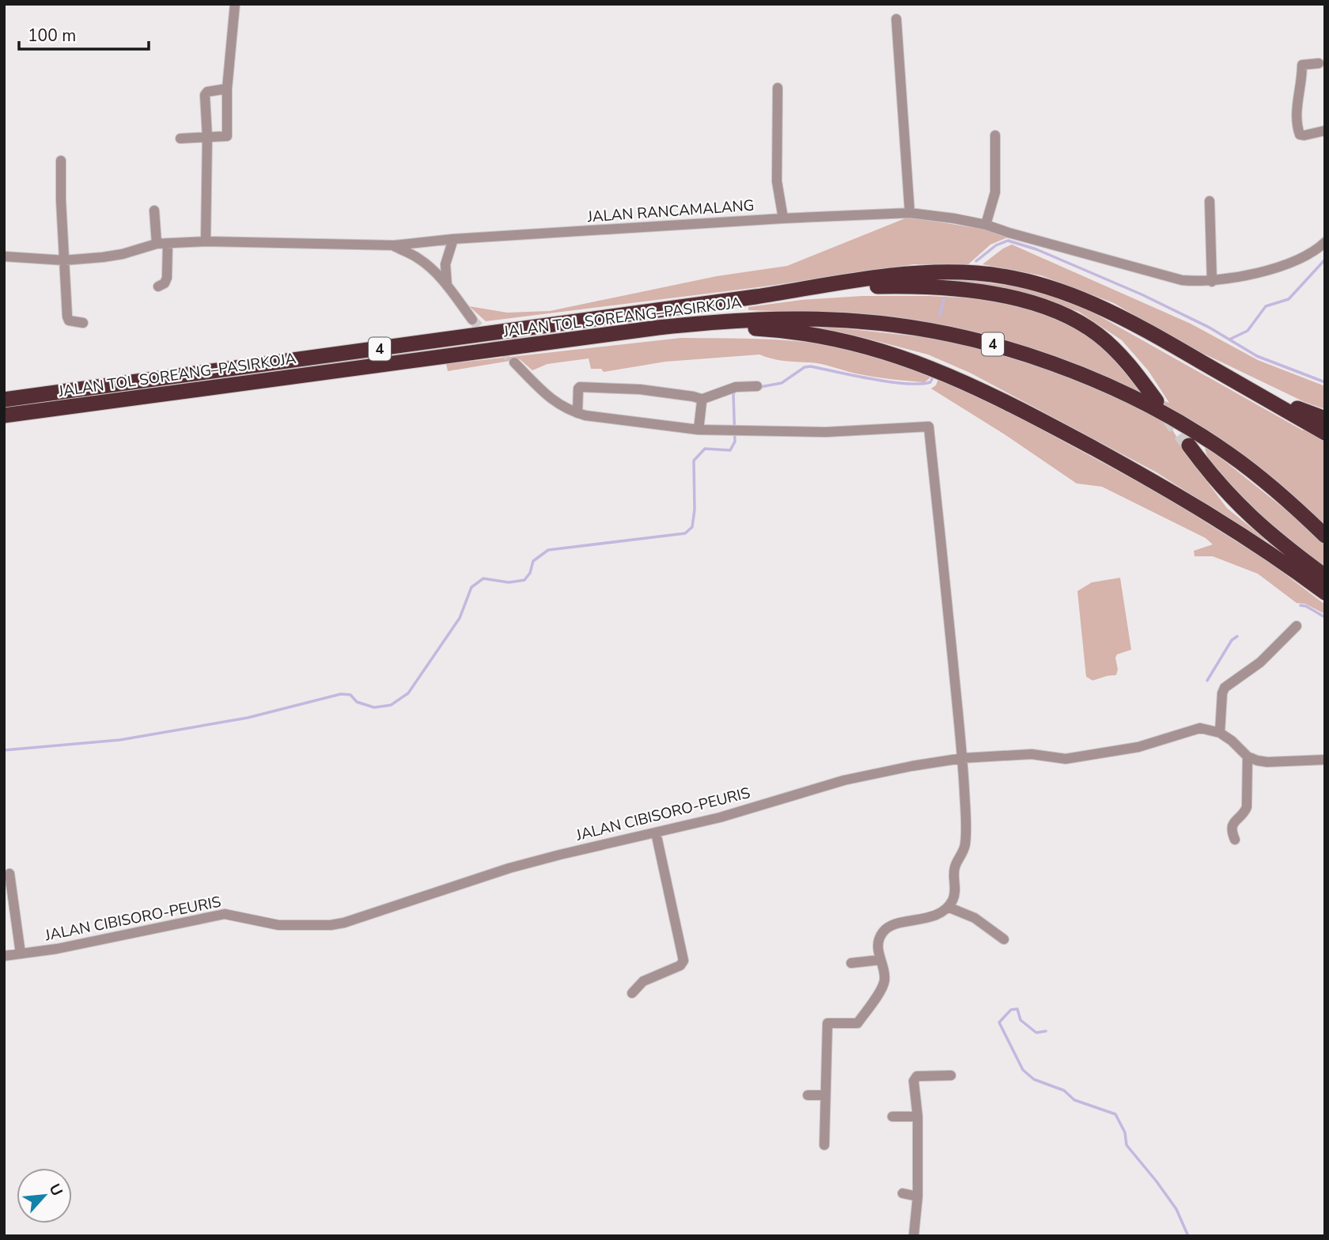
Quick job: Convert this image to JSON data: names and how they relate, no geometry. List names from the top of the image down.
{
  "streets": {
    "highway": ["JALAN TOL SOREANG–PASIRKOJA", "4"],
    "street": ["JALAN RANCAMALANG", "JALAN CIBISORO-PEURIS"]
  },
  "scale_bar": "100 m",
  "north": "top right"
}
